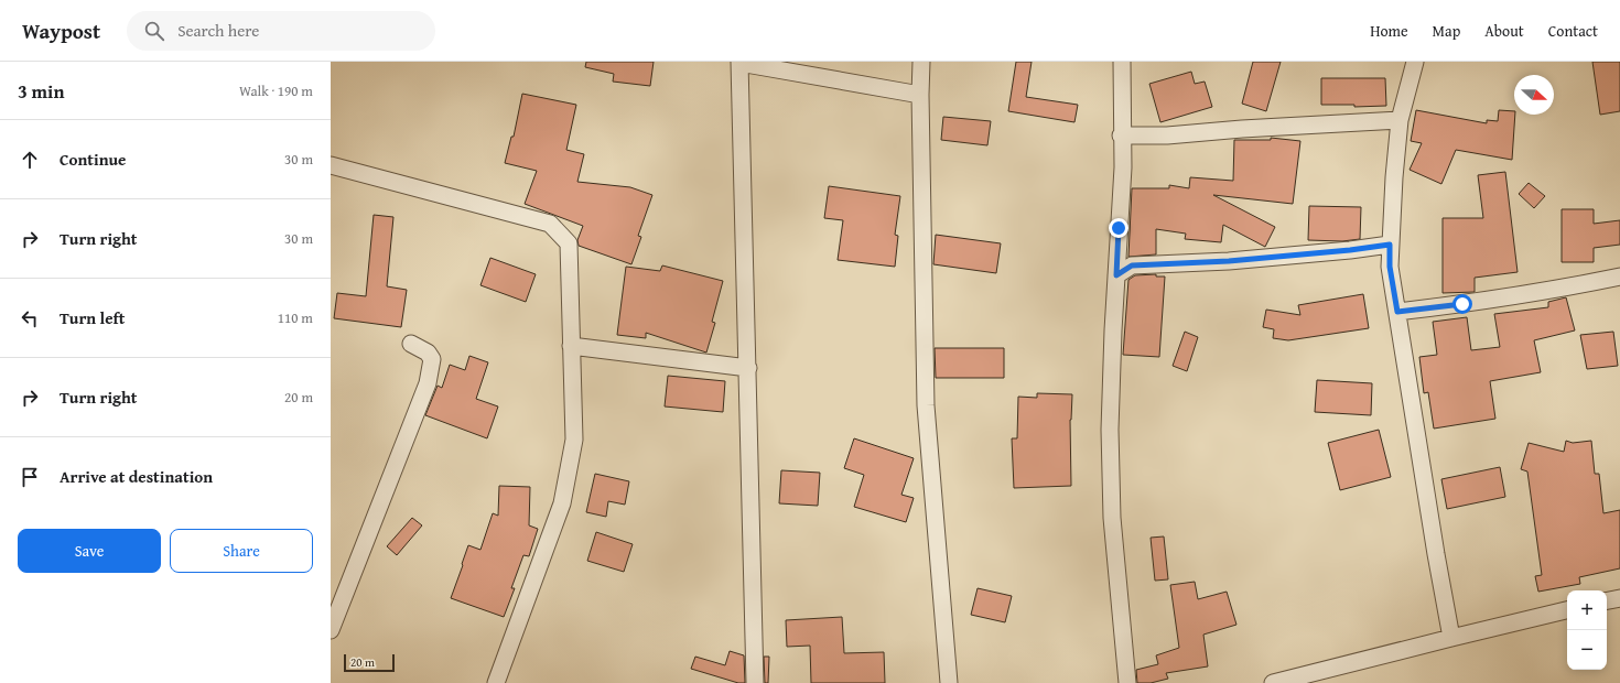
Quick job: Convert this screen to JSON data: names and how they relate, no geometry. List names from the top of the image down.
{
  "scale_bar": "20 m",
  "north": "right",
  "page": {
    "header": "Waypost",
    "search": "Search here",
    "nav": [
      "Home",
      "Map",
      "About",
      "Contact"
    ],
    "heading": ["3 min", "Walk · 190 m"],
    "list": [
      ["Continue", "30 m"],
      ["Turn right", "30 m"],
      ["Turn left", "110 m"],
      ["Turn right", "20 m"],
      "Arrive at destination"
    ],
    "buttons": ["Save", "Share"],
    "map_buttons": ["+", "−"],
    "scale": "20 m"
  }
}
